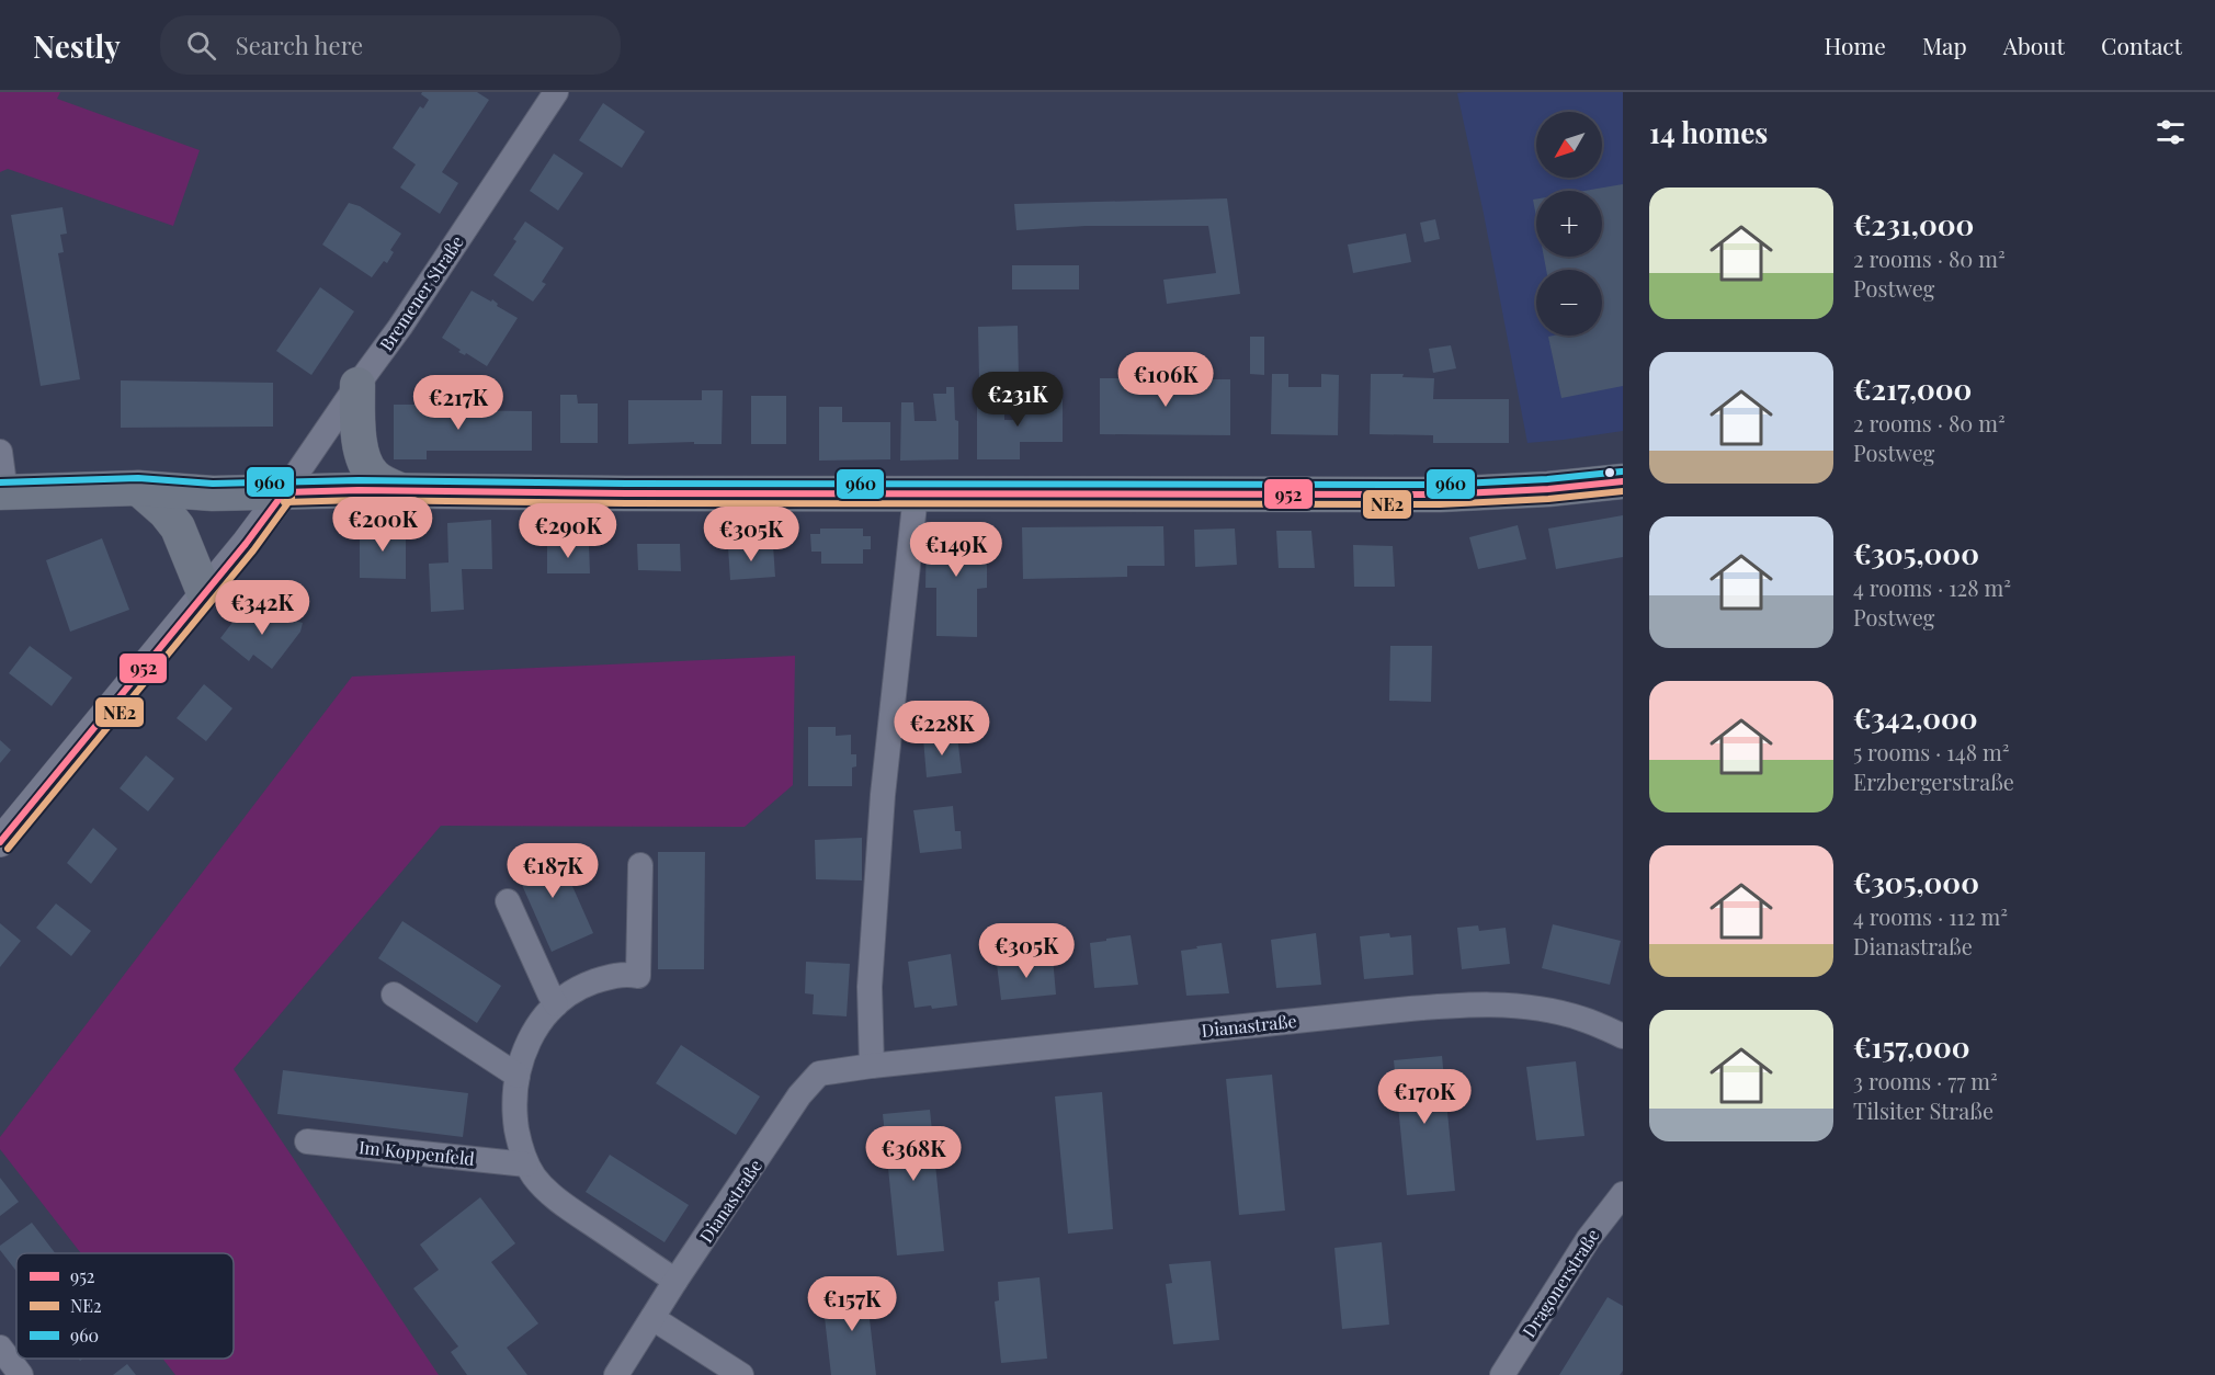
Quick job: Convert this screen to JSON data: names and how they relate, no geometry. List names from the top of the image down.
{
  "streets": {
    "street": [
      "Bremener Straße",
      "Dianastraße",
      "Im Koppenfeld",
      "Dragonerstraße"
    ]
  },
  "lines": ["transit line 960", "transit line 952", "transit line NE2"],
  "legend": ["952", "NE2", "960"],
  "north": "bottom left",
  "page": {
    "header": "Nestly",
    "search": "Search here",
    "nav": [
      "Home",
      "Map",
      "About",
      "Contact"
    ],
    "heading": "14 homes",
    "map_buttons": ["+", "−"],
    "list": [
      {
        "name": "€231,000",
        "note": "2 rooms · 80 m² · Postweg"
      },
      {
        "name": "€217,000",
        "note": "2 rooms · 80 m² · Postweg"
      },
      {
        "name": "€305,000",
        "note": "4 rooms · 128 m² · Postweg"
      },
      {
        "name": "€342,000",
        "note": "5 rooms · 148 m² · Erzbergerstraße"
      },
      {
        "name": "€305,000",
        "note": "4 rooms · 112 m² · Dianastraße"
      },
      {
        "name": "€157,000",
        "note": "3 rooms · 77 m² · Tilsiter Straße"
      }
    ],
    "price": [
      "€106K",
      "€231K",
      "€217K",
      "€200K",
      "€290K",
      "€305K",
      "€149K",
      "€342K",
      "€228K",
      "€187K",
      "€305K",
      "€170K",
      "€368K",
      "€157K"
    ]
  }
}
